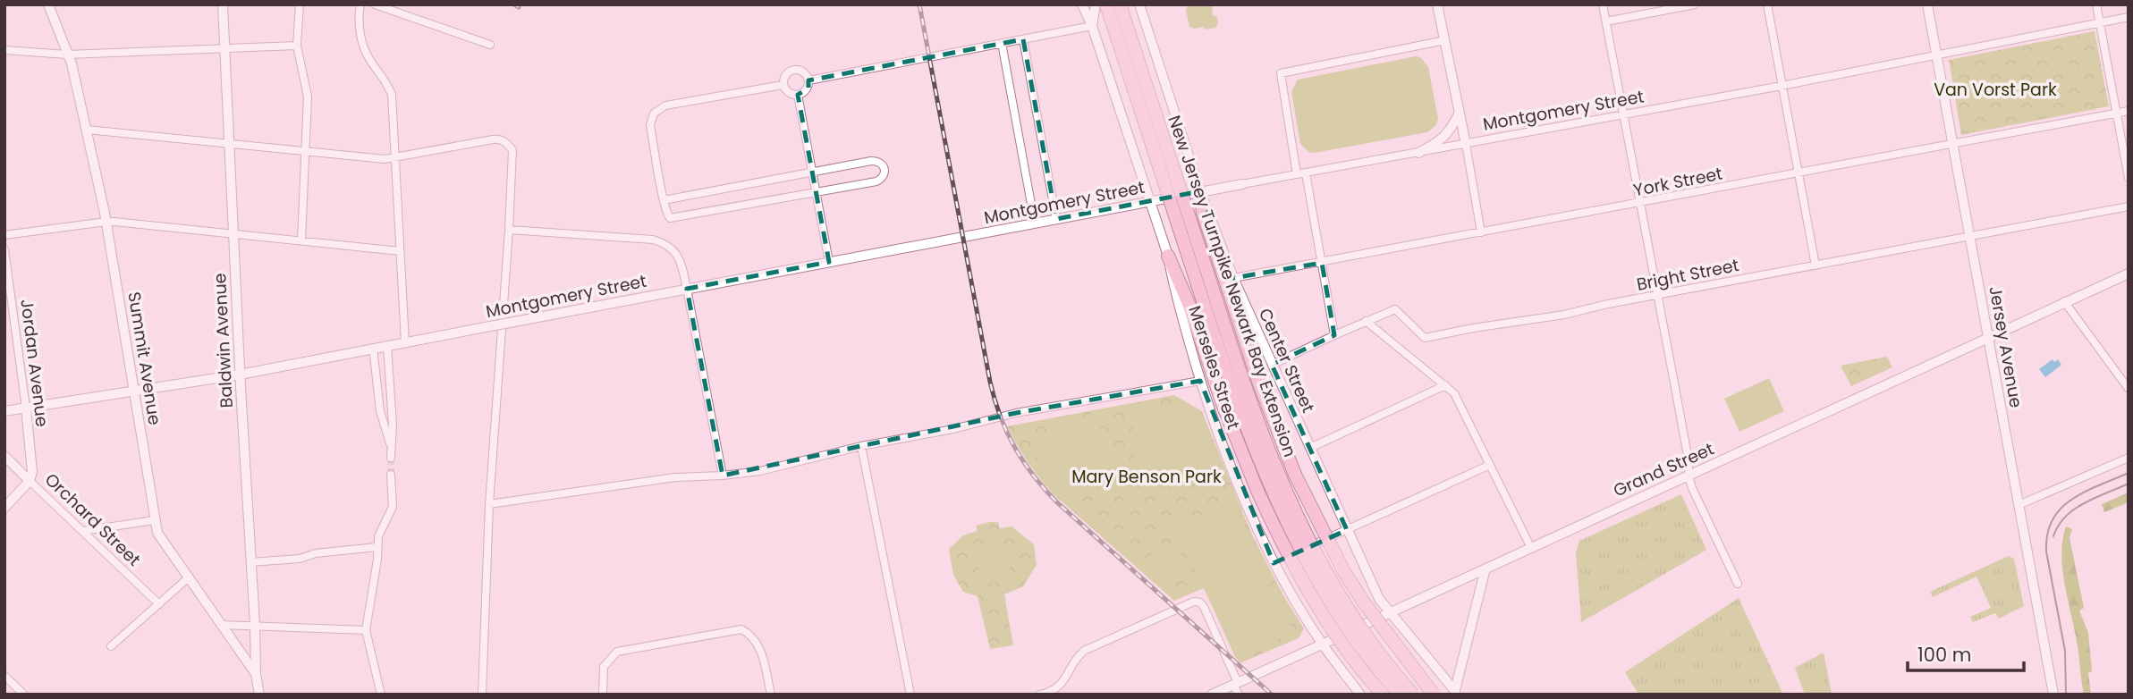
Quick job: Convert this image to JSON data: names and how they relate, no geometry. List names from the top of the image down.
{
  "streets": {
    "highway": ["New Jersey Turnpike Newark Bay Extension"],
    "main road": [
      "Montgomery Street",
      "Baldwin Avenue",
      "Jersey Avenue",
      "Summit Avenue",
      "Center Street",
      "Jordan Avenue",
      "Merseles Street",
      "Grand Street",
      "Orchard Street"
    ],
    "street": ["York Street", "Bright Street"]
  },
  "crossings": [
    ["Montgomery Street", "Baldwin Avenue"],
    ["Montgomery Street", "Jersey Avenue"],
    ["Montgomery Street", "Summit Avenue"],
    ["Montgomery Street", "Center Street"],
    ["Montgomery Street", "Jordan Avenue"],
    ["Montgomery Street", "Merseles Street"],
    ["York Street", "Jersey Avenue"],
    ["York Street", "Center Street"],
    ["Bright Street", "Jersey Avenue"],
    ["Bright Street", "Center Street"],
    ["Baldwin Avenue", "Summit Avenue"],
    ["Jersey Avenue", "Grand Street"],
    ["Center Street", "Grand Street"],
    ["Jordan Avenue", "Orchard Street"],
    ["Merseles Street", "Grand Street"]
  ],
  "parks": ["Van Vorst Park", "Mary Benson Park"],
  "scale_bar": "100 m"
}
